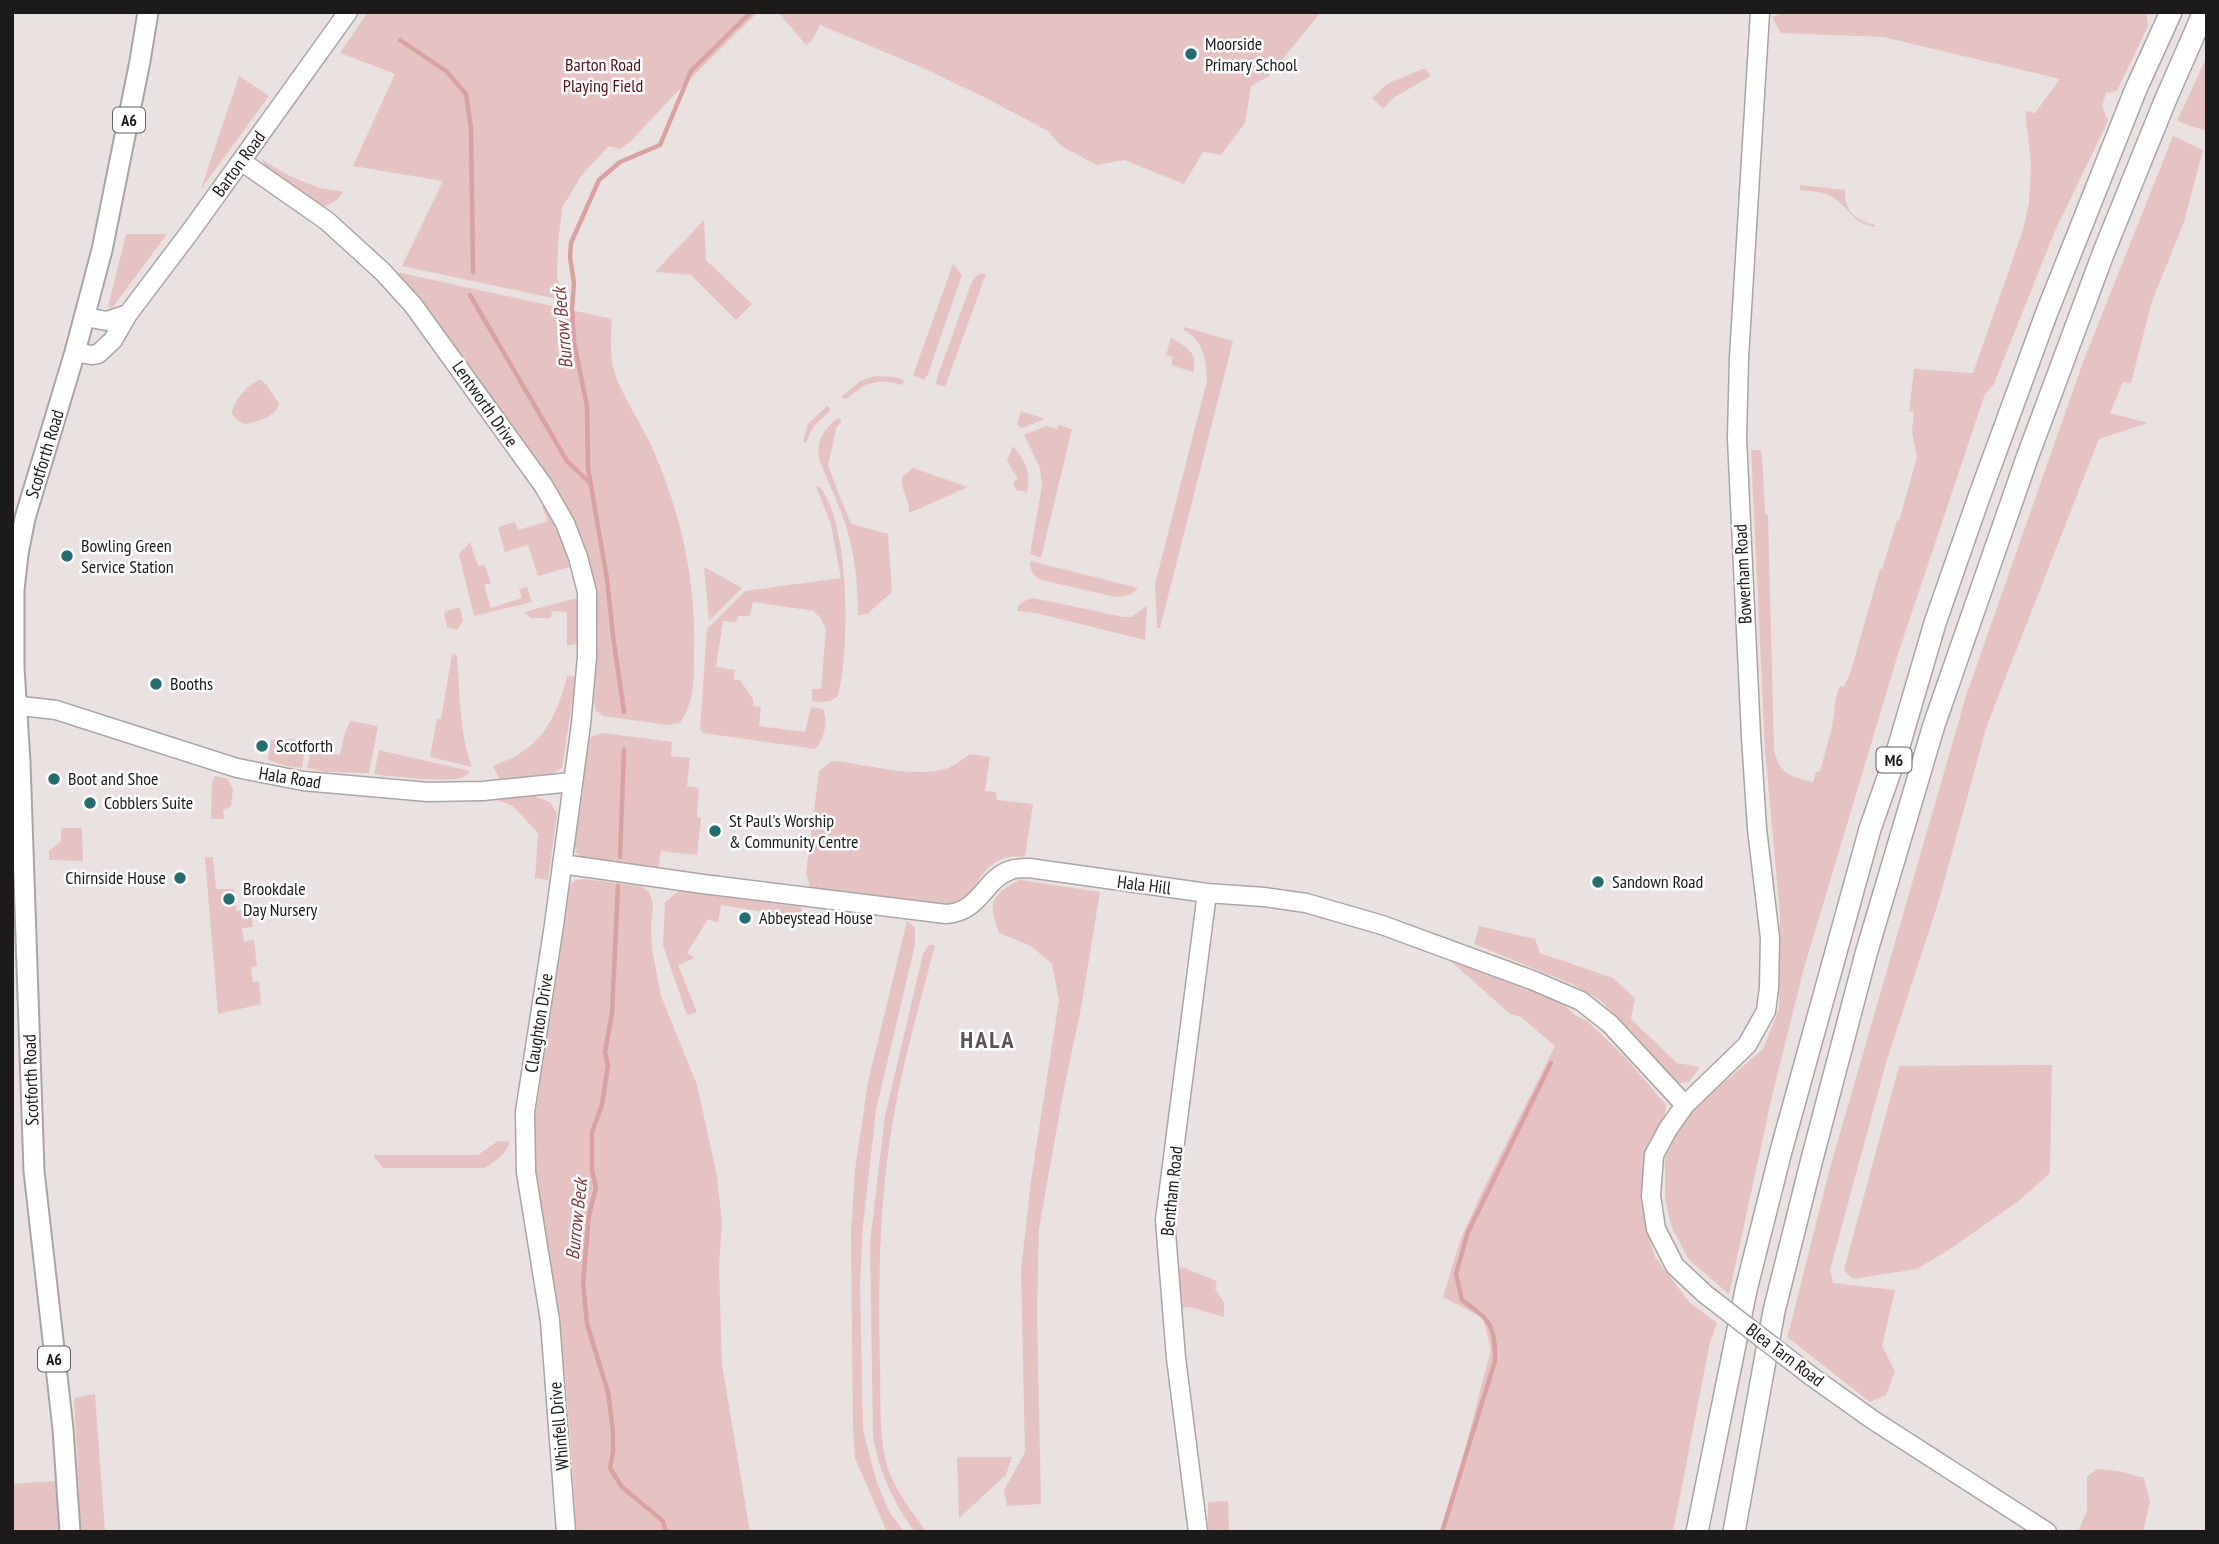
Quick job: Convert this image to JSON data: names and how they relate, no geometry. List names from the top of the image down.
{
  "streets": {
    "highway": ["M6"],
    "main road": ["A6", "Scotforth Road"],
    "street": [
      "Barton Road",
      "Lentworth Drive",
      "Bowerham Road",
      "Hala Road",
      "Hala Hill",
      "Claughton Drive",
      "Bentham Road",
      "Blea Tarn Road",
      "Whinfell Drive"
    ]
  },
  "crossings": [
    ["Barton Road", "Lentworth Drive"],
    ["Barton Road", "Scotforth Road"],
    ["Lentworth Drive", "Claughton Drive"],
    ["Scotforth Road", "Hala Road"],
    ["Bowerham Road", "Hala Hill"],
    ["Bowerham Road", "Blea Tarn Road"],
    ["Hala Road", "Claughton Drive"],
    ["Hala Hill", "Claughton Drive"],
    ["Hala Hill", "Bentham Road"],
    ["Hala Hill", "Blea Tarn Road"],
    ["Claughton Drive", "Whinfell Drive"]
  ],
  "districts": ["HALA"],
  "water": ["Burrow Beck"],
  "parks": ["Barton Road Playing Field"],
  "places": [
    "Moorside Primary School",
    "Bowling Green Service Station",
    "Booths",
    "Scotforth",
    "Boot and Shoe",
    "Cobblers Suite",
    "St Paul's Worship & Community Centre",
    "Chirnside House",
    "Sandown Road",
    "Brookdale Day Nursery",
    "Abbeystead House"
  ]
}
